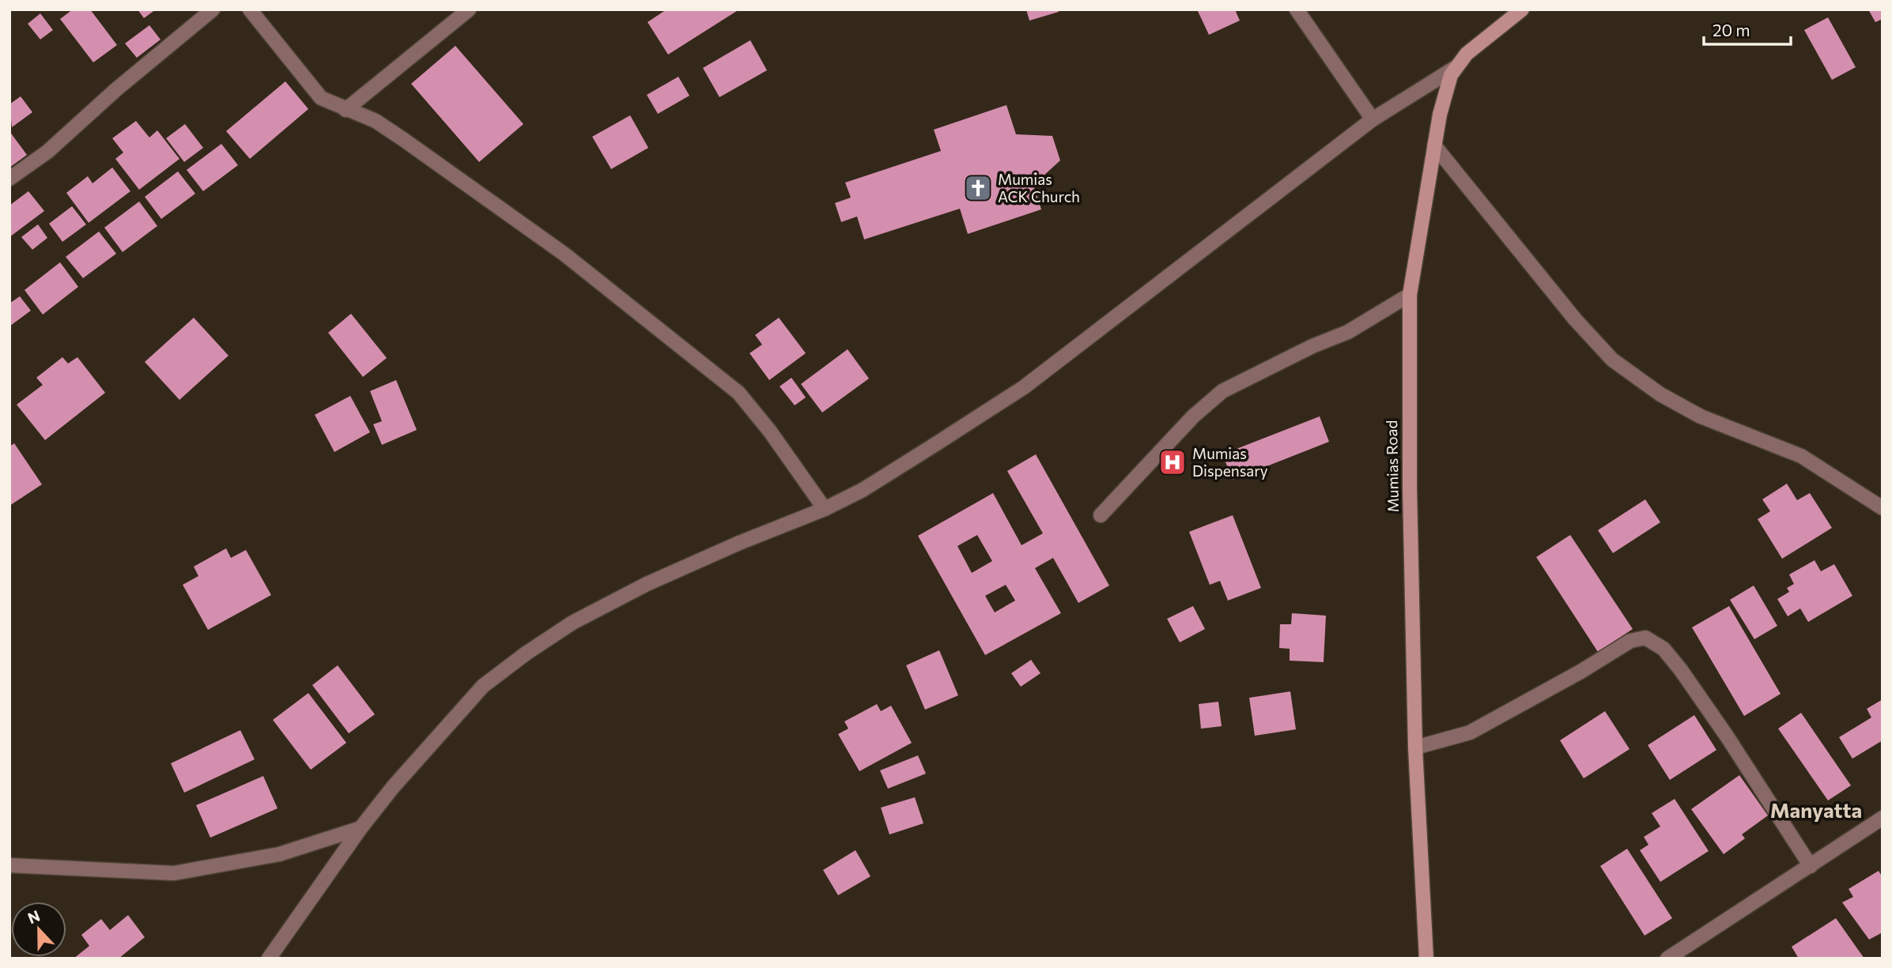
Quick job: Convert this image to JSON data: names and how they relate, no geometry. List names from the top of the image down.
{
  "streets": {
    "street": ["Mumias Road"]
  },
  "districts": ["Manyatta"],
  "places": {
    "church": ["Mumias ACK Church"],
    "hospital": ["Mumias Dispensary"]
  },
  "scale_bar": "20 m",
  "north": "top"
}
